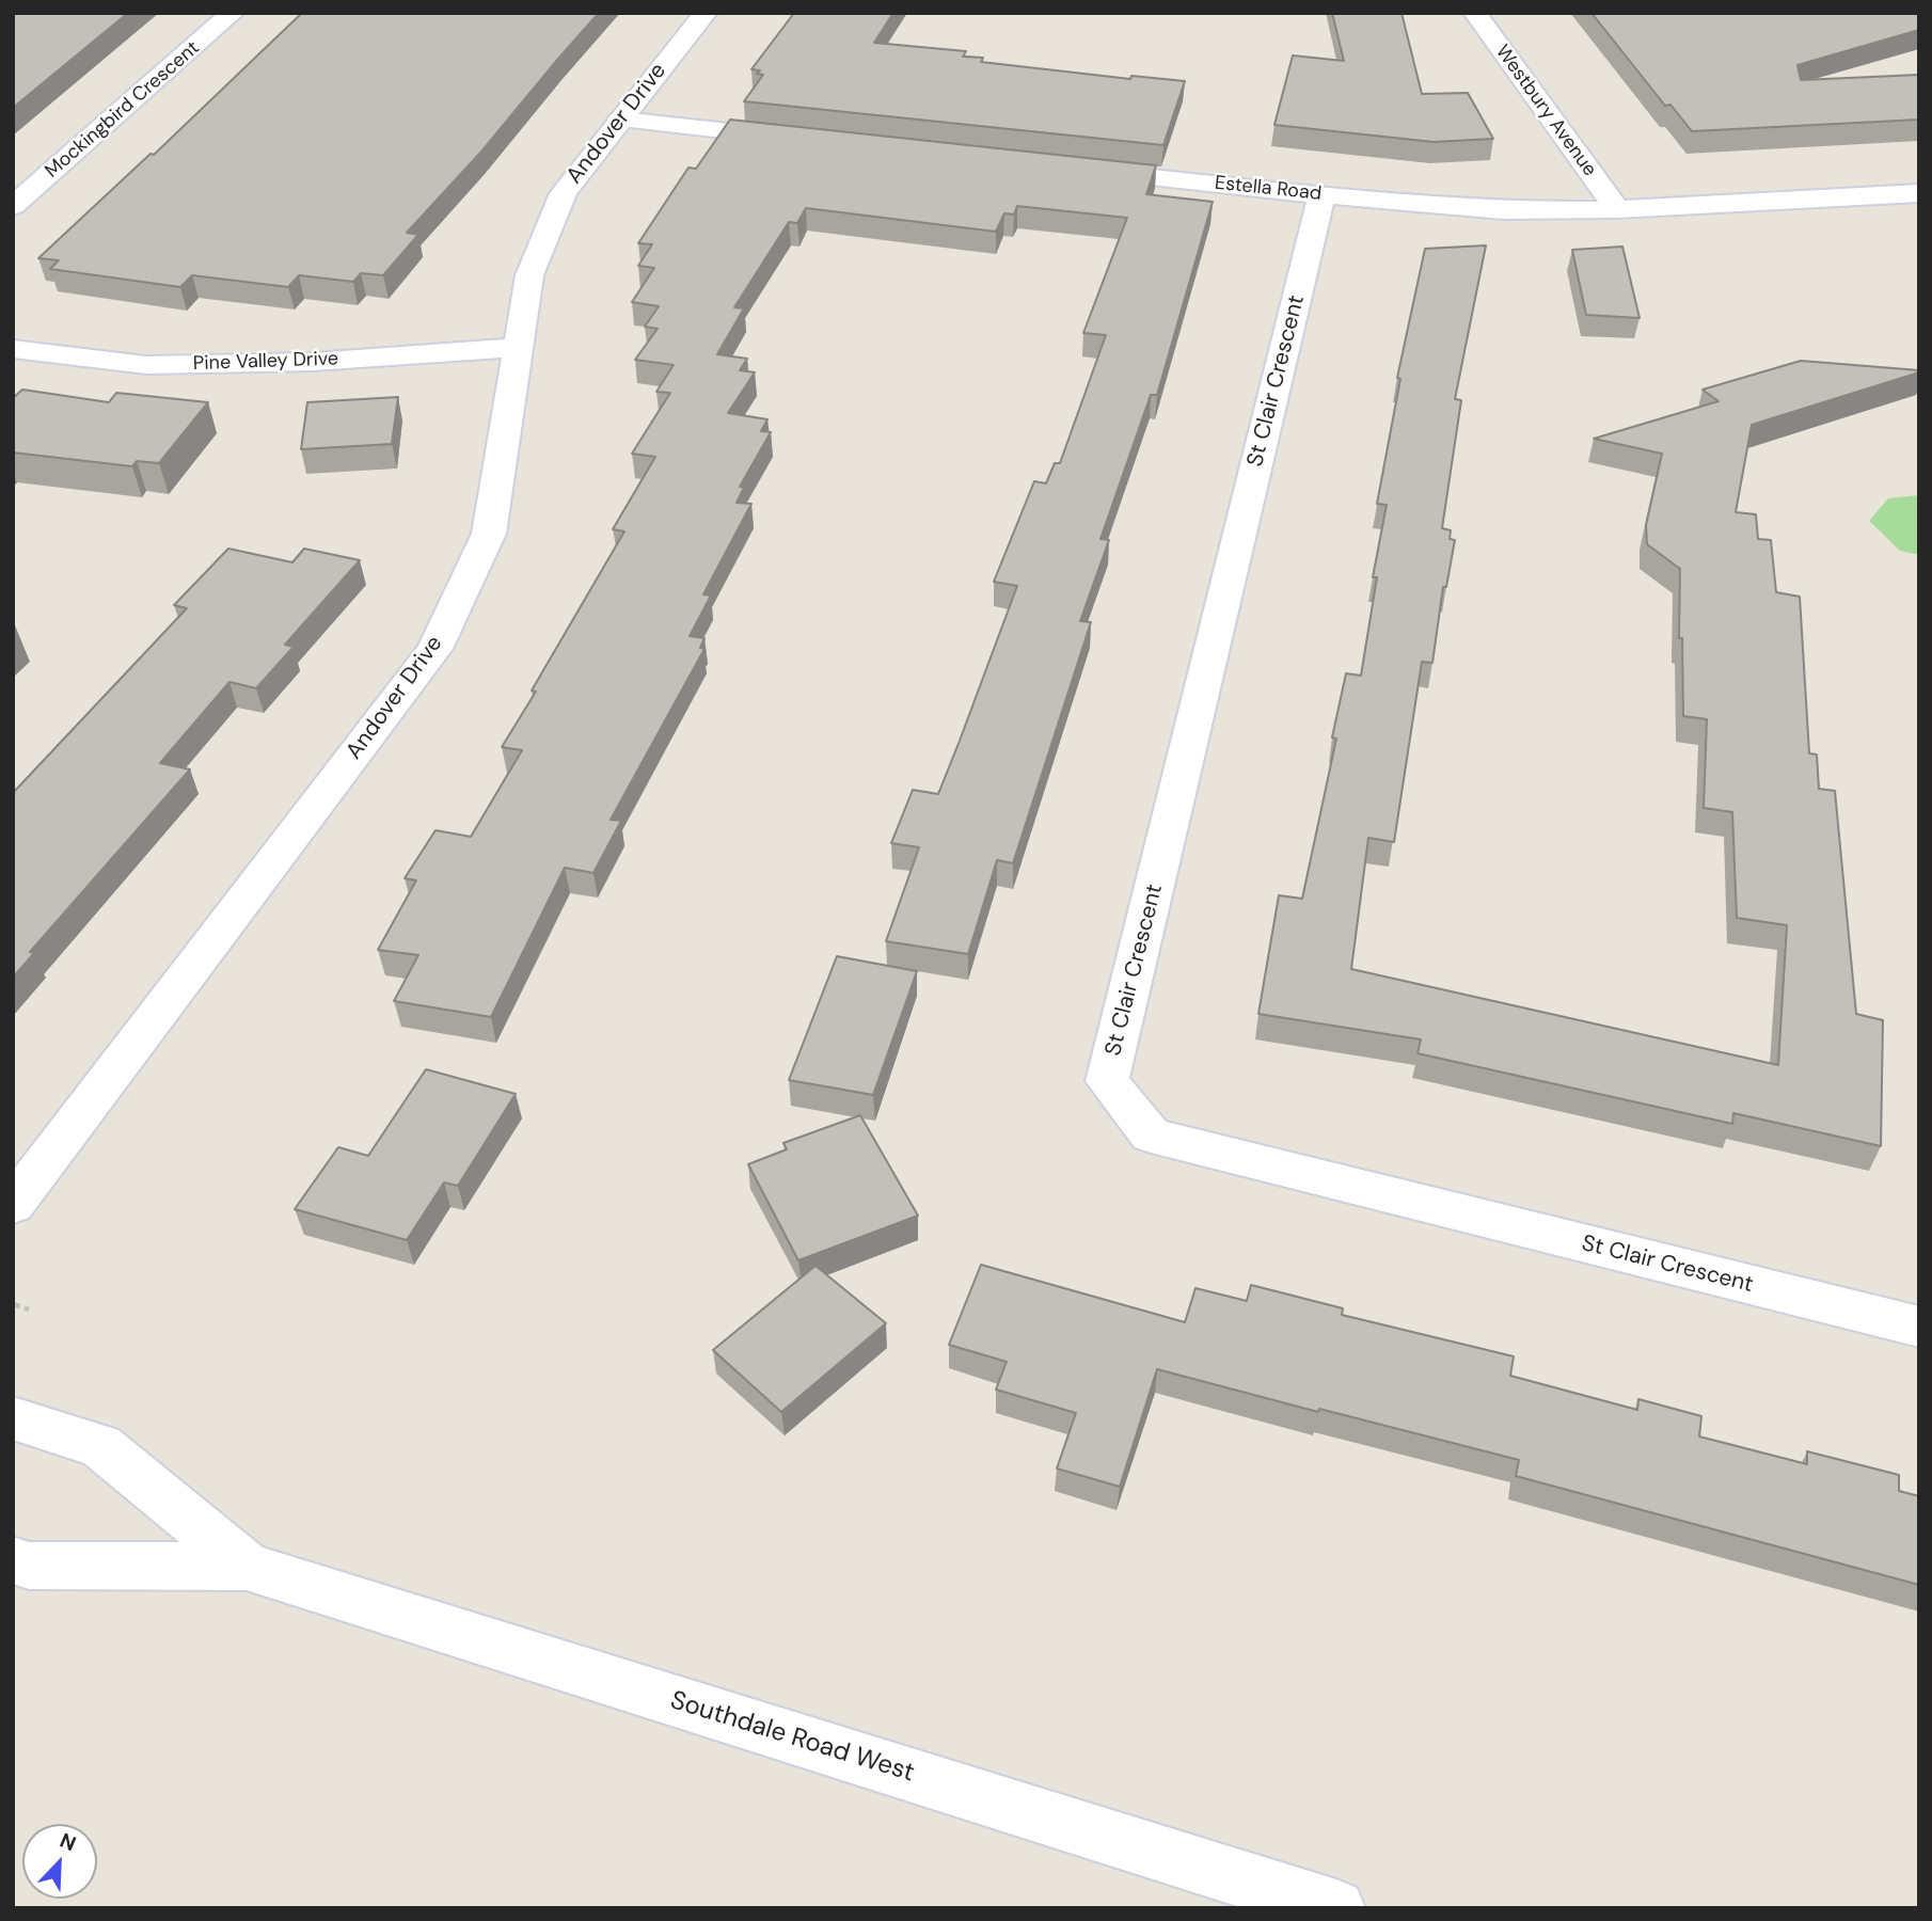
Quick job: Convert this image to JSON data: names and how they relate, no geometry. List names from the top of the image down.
{
  "streets": {
    "street": [
      "Mockingbird Crescent",
      "Westbury Avenue",
      "Andover Drive",
      "Estella Road",
      "Pine Valley Drive",
      "St Clair Crescent",
      "Southdale Road West"
    ]
  },
  "crossings": [
    ["Westbury Avenue", "Estella Road"],
    ["Andover Drive", "Pine Valley Drive"],
    ["Estella Road", "St Clair Crescent"]
  ],
  "north": "top right"
}
